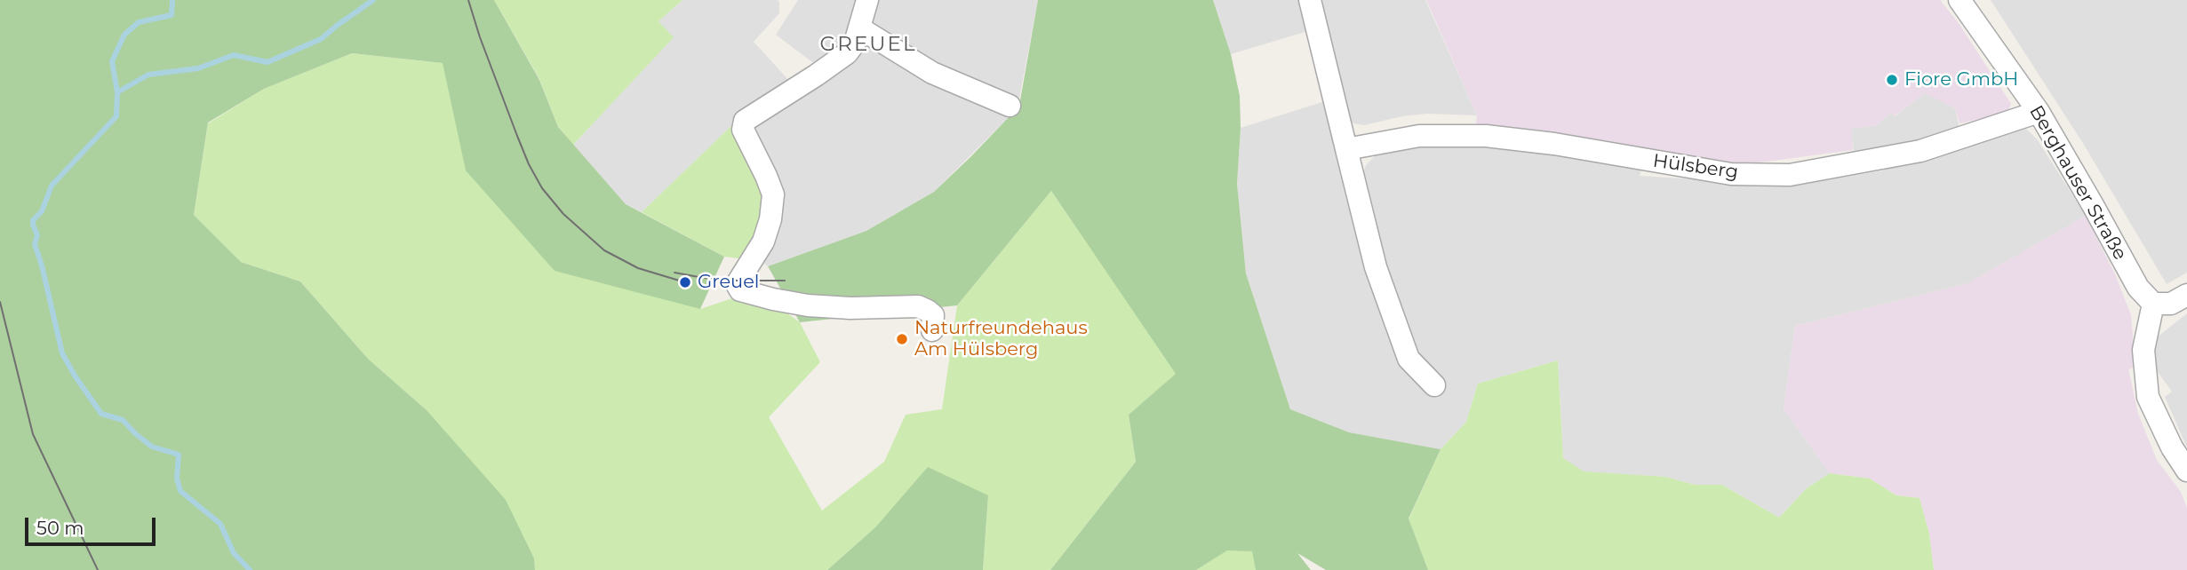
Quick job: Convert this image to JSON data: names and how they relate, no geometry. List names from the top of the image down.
{
  "streets": {
    "street": ["Hülsberg", "Berghauser Straße"]
  },
  "crossings": [
    ["Hülsberg", "Berghauser Straße"]
  ],
  "districts": ["GREUEL"],
  "places": ["Fiore GmbH", "Greuel", "Naturfreundehaus Am Hülsberg"],
  "scale_bar": "50 m"
}
